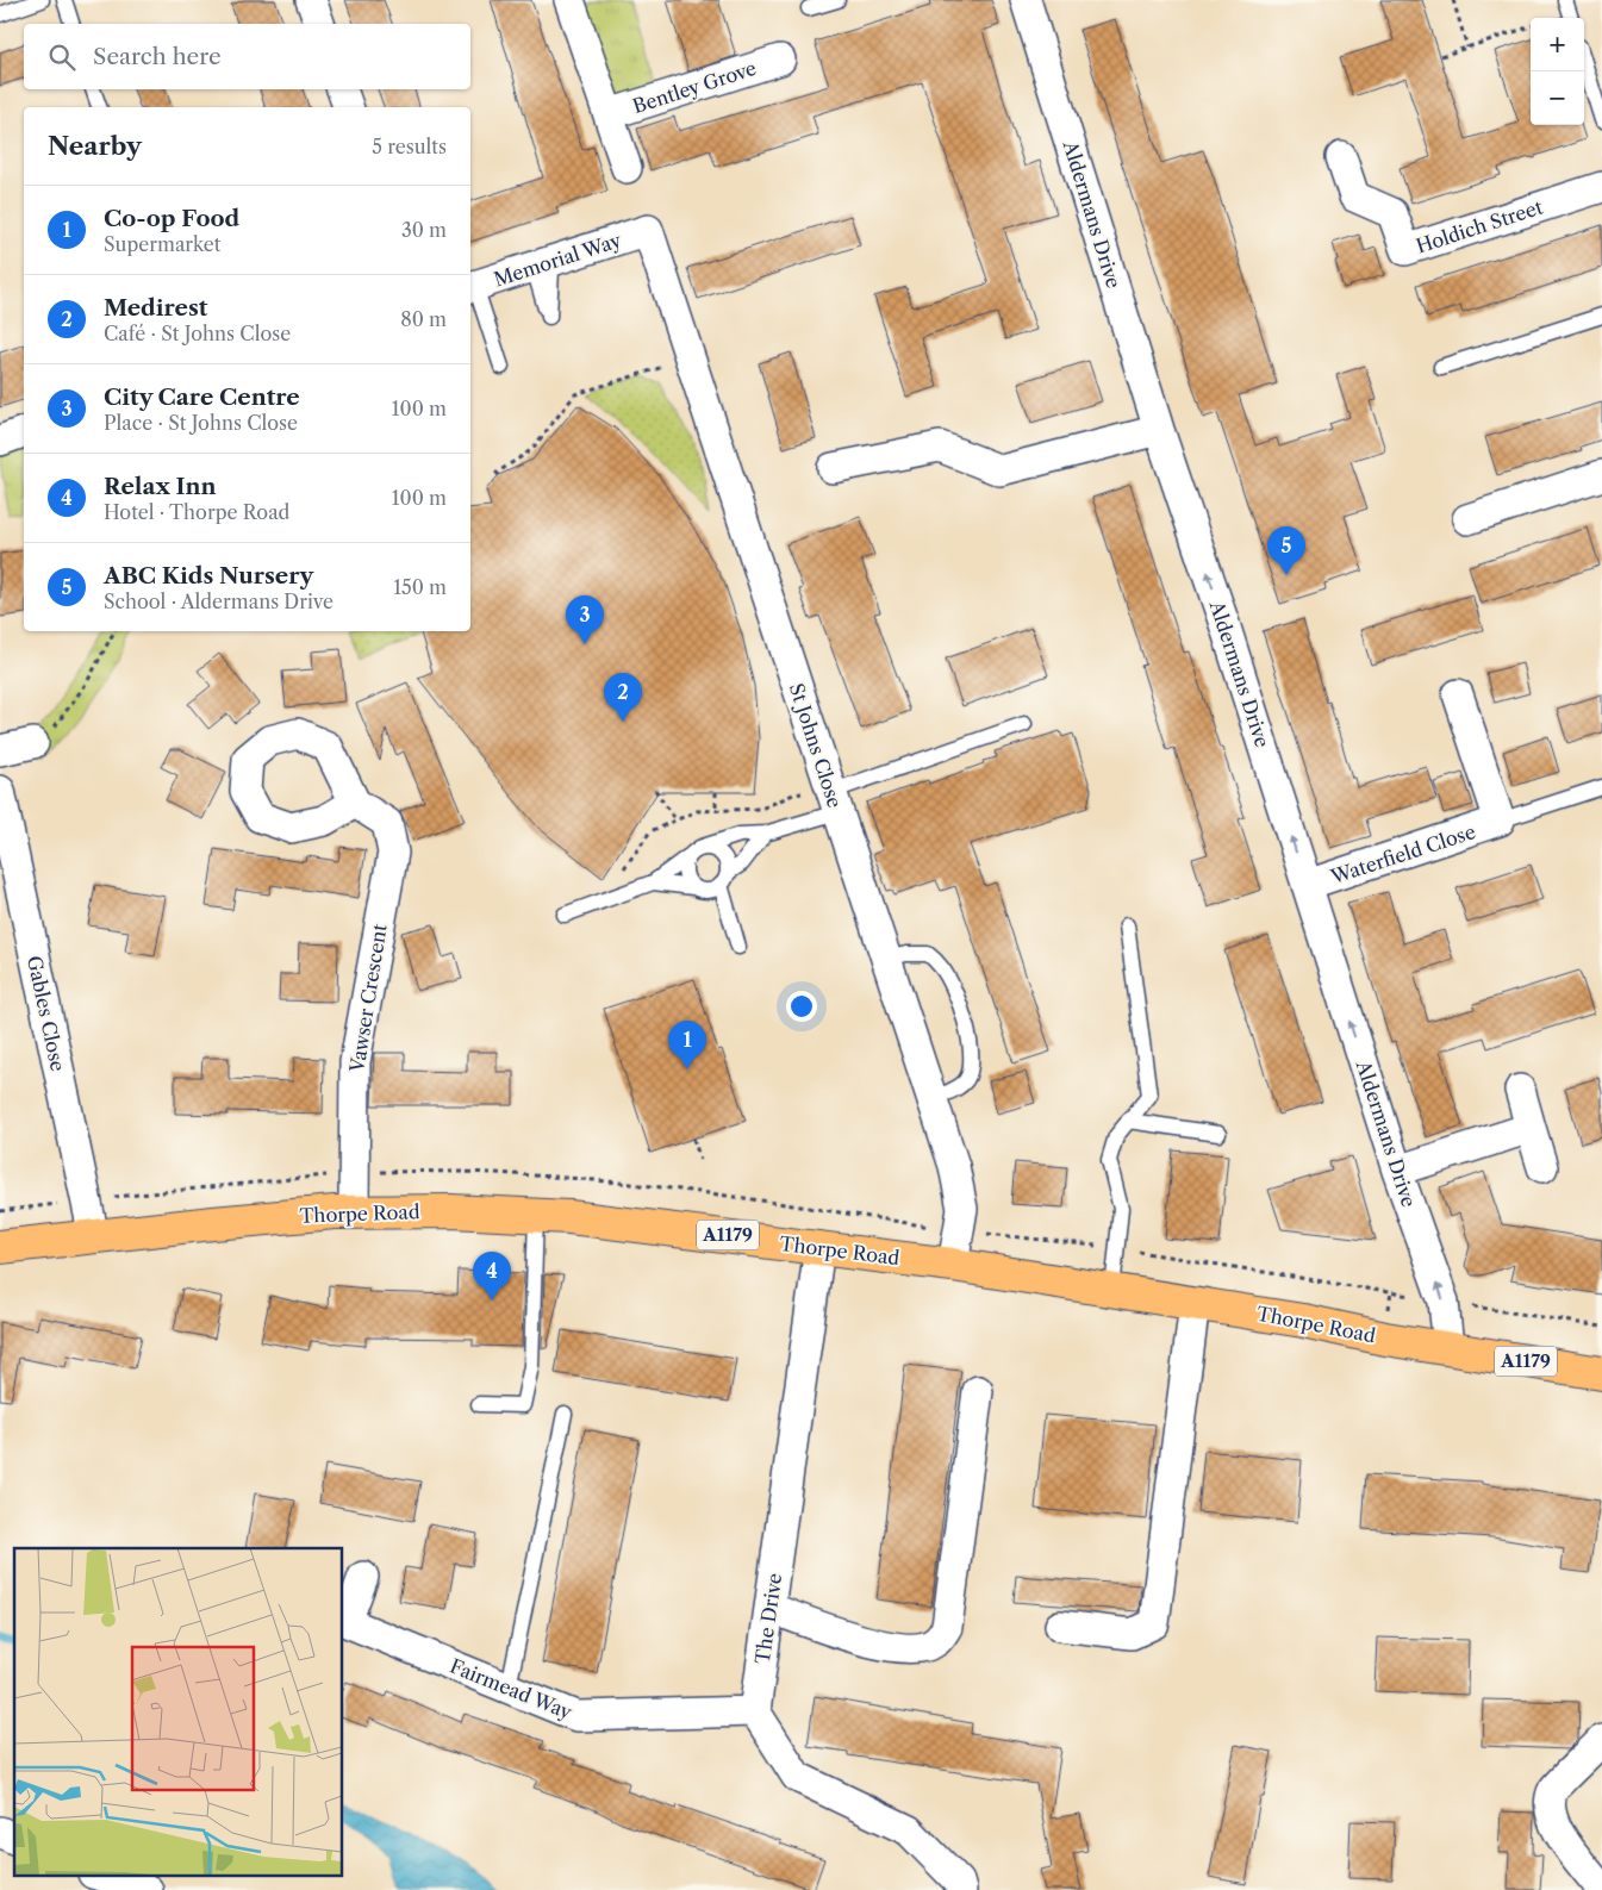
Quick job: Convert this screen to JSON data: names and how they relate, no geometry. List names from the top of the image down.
{
  "streets": {
    "main road": ["Thorpe Road", "A1179"],
    "street": [
      "Bentley Grove",
      "Aldermans Drive",
      "Holdich Street",
      "Memorial Way",
      "St Johns Close",
      "Waterfield Close",
      "Vawser Crescent",
      "Gables Close",
      "The Drive",
      "Fairmead Way"
    ]
  },
  "crossings": [
    ["Aldermans Drive", "Waterfield Close"],
    ["Aldermans Drive", "Thorpe Road"],
    ["Memorial Way", "St Johns Close"],
    ["St Johns Close", "Thorpe Road"],
    ["Vawser Crescent", "Thorpe Road"],
    ["Gables Close", "Thorpe Road"],
    ["Thorpe Road", "The Drive"],
    ["The Drive", "Fairmead Way"]
  ],
  "one_way": ["Aldermans Drive"],
  "page": {
    "map_buttons": ["+", "−"],
    "search": "Search here",
    "heading": ["Nearby", "5 results"],
    "list": [
      {
        "mark": "1",
        "name": "Co-op Food",
        "note": "Supermarket",
        "value": "30 m"
      },
      {
        "mark": "2",
        "name": "Medirest",
        "note": "Café · St Johns Close",
        "value": "80 m"
      },
      {
        "mark": "3",
        "name": "City Care Centre",
        "note": "Place · St Johns Close",
        "value": "100 m"
      },
      {
        "mark": "4",
        "name": "Relax Inn",
        "note": "Hotel · Thorpe Road",
        "value": "100 m"
      },
      {
        "mark": "5",
        "name": "ABC Kids Nursery",
        "note": "School · Aldermans Drive",
        "value": "150 m"
      }
    ],
    "pins": [
      "5",
      "3",
      "2",
      "1",
      "4"
    ]
  }
}
